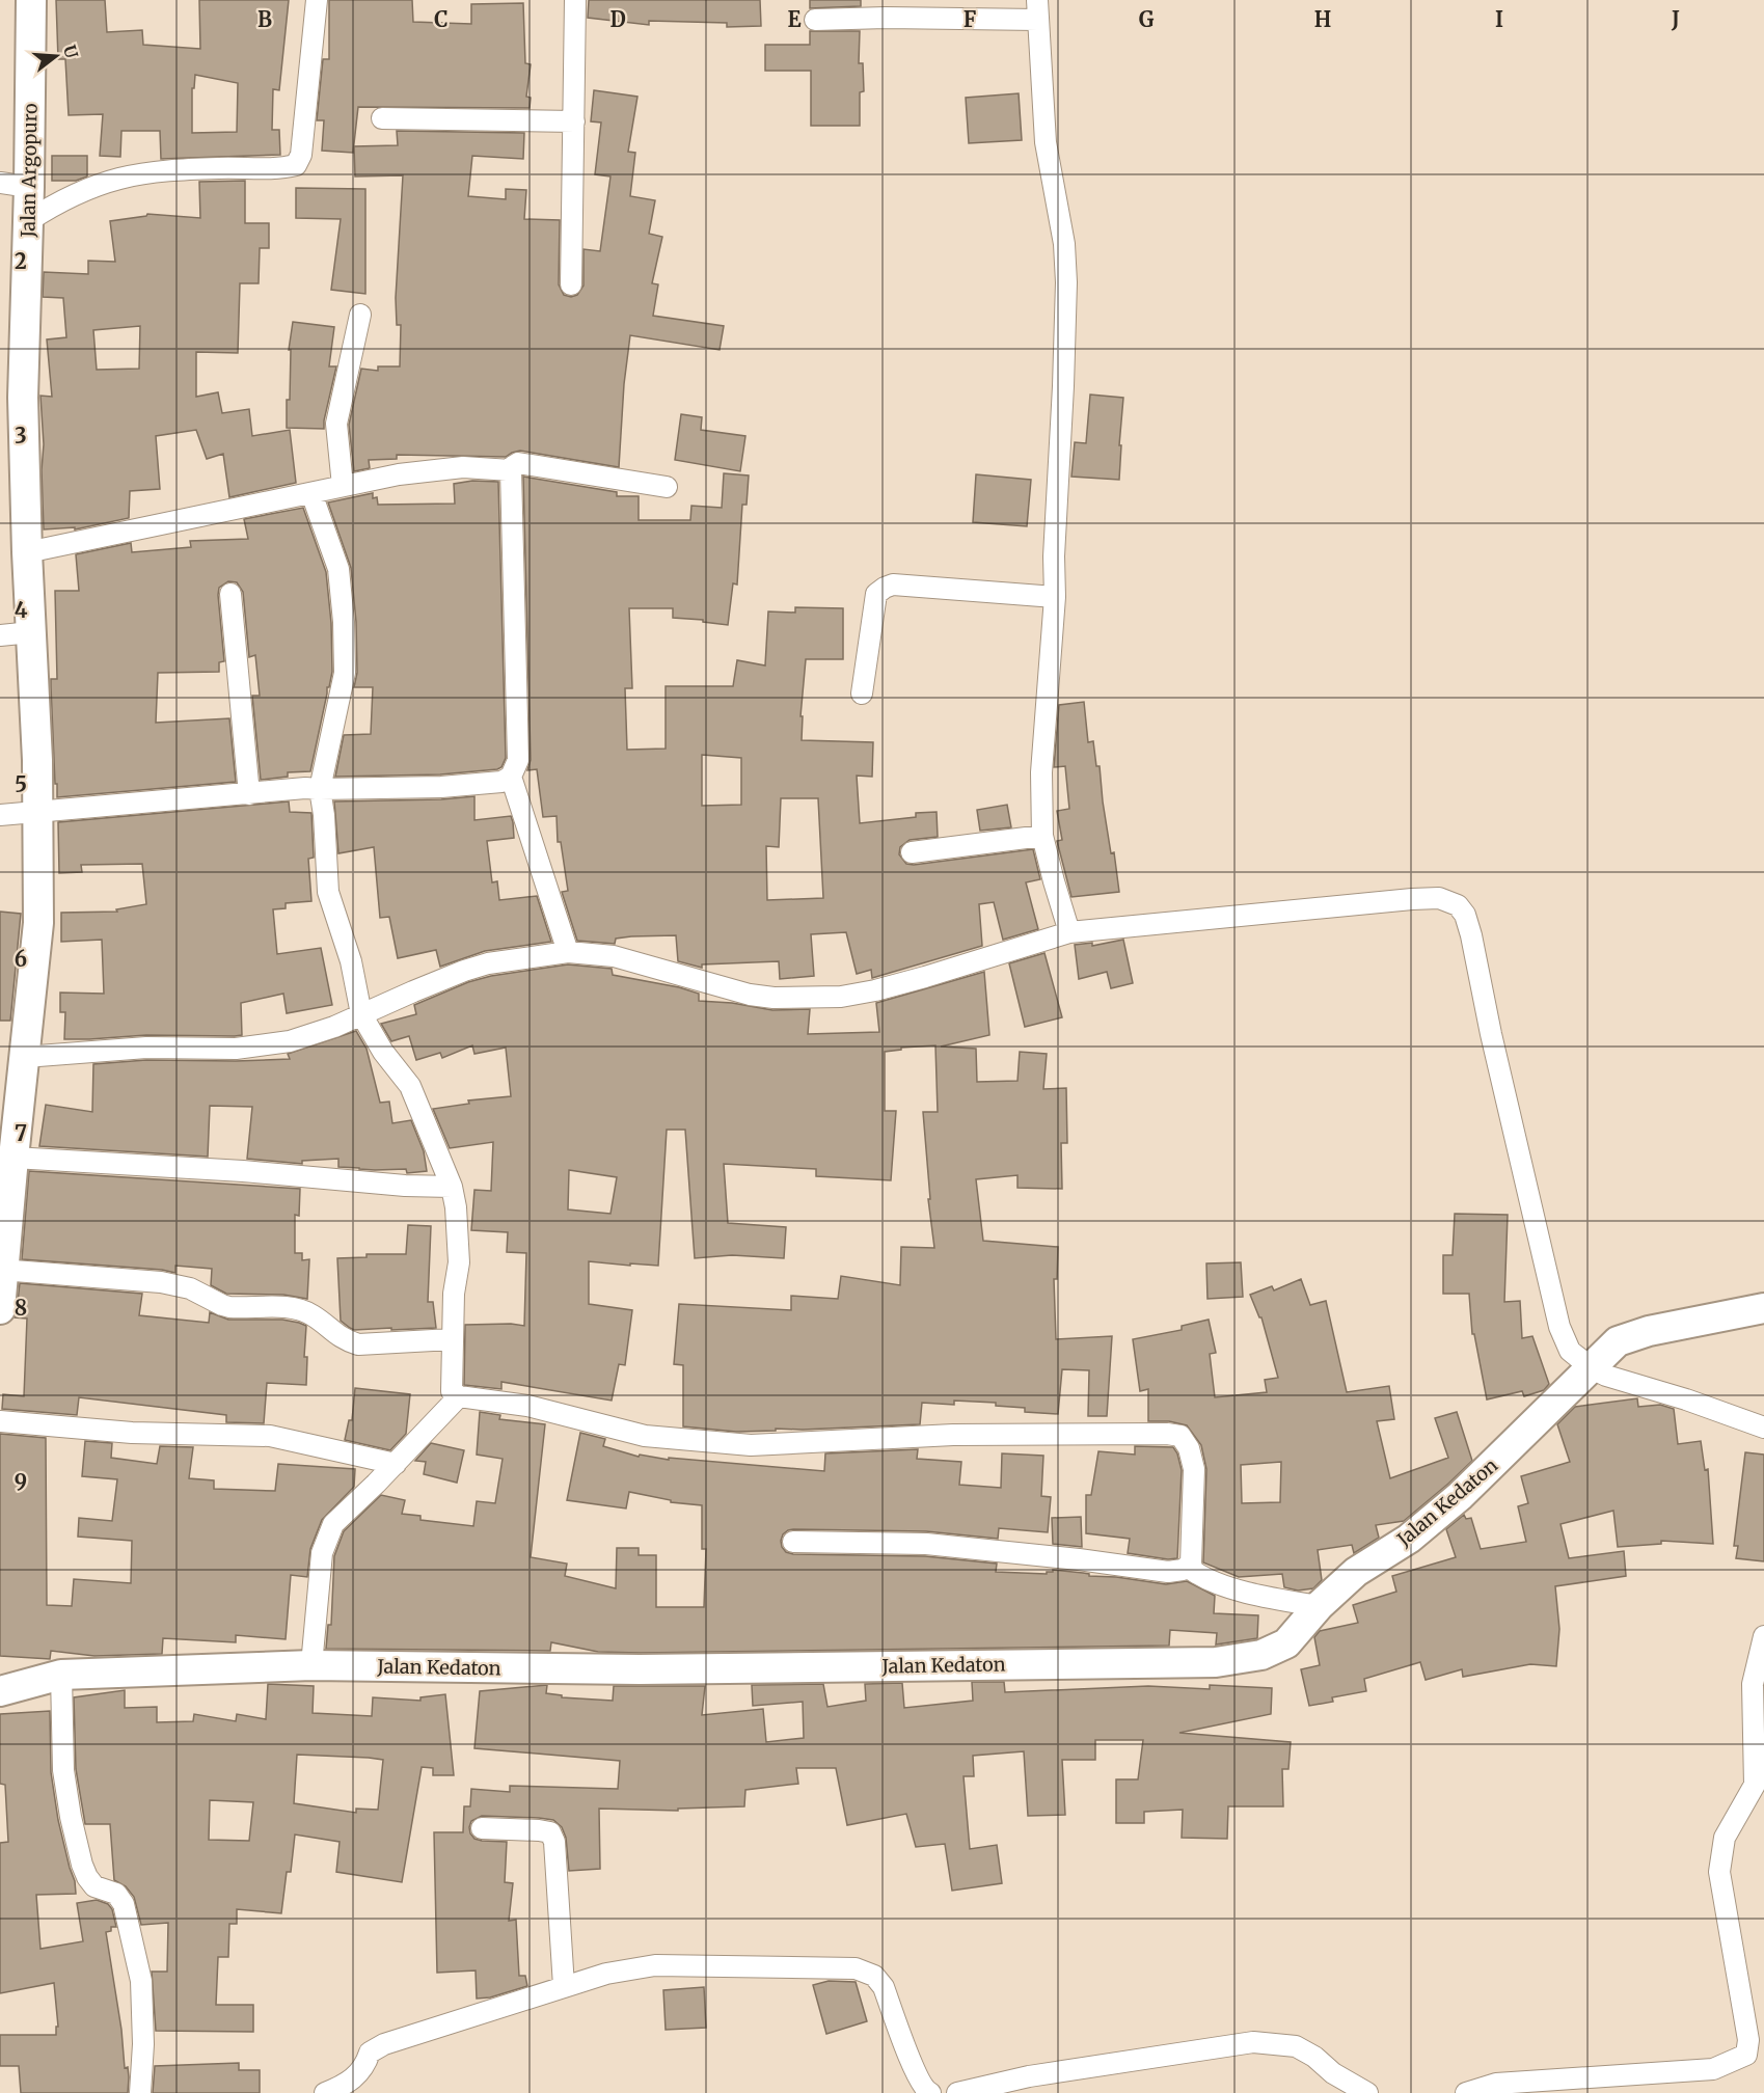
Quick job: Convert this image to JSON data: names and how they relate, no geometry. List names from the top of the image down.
{
  "streets": {
    "street": ["Jalan Argopuro", "Jalan Kedaton"]
  },
  "north": "right",
  "grid": {
    "columns": [
      "B",
      "C",
      "D",
      "E",
      "F",
      "G",
      "H",
      "I",
      "J"
    ],
    "rows": [
      "2",
      "3",
      "4",
      "5",
      "6",
      "7",
      "8",
      "9"
    ]
  }
}
